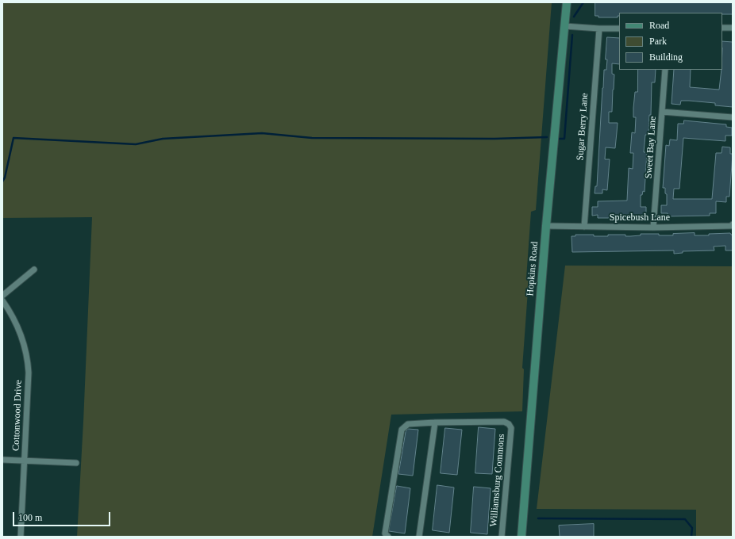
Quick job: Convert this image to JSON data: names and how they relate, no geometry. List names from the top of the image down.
{
  "streets": {
    "street": [
      "Sugar Berry Lane",
      "Sweet Bay Lane",
      "Spicebush Lane",
      "Hopkins Road",
      "Cottonwood Drive",
      "Williamsburg Commons"
    ]
  },
  "crossings": [
    ["Sugar Berry Lane", "Spicebush Lane"],
    ["Sweet Bay Lane", "Spicebush Lane"],
    ["Spicebush Lane", "Hopkins Road"]
  ],
  "legend": ["Road", "Park", "Building"],
  "scale_bar": "100 m"
}
